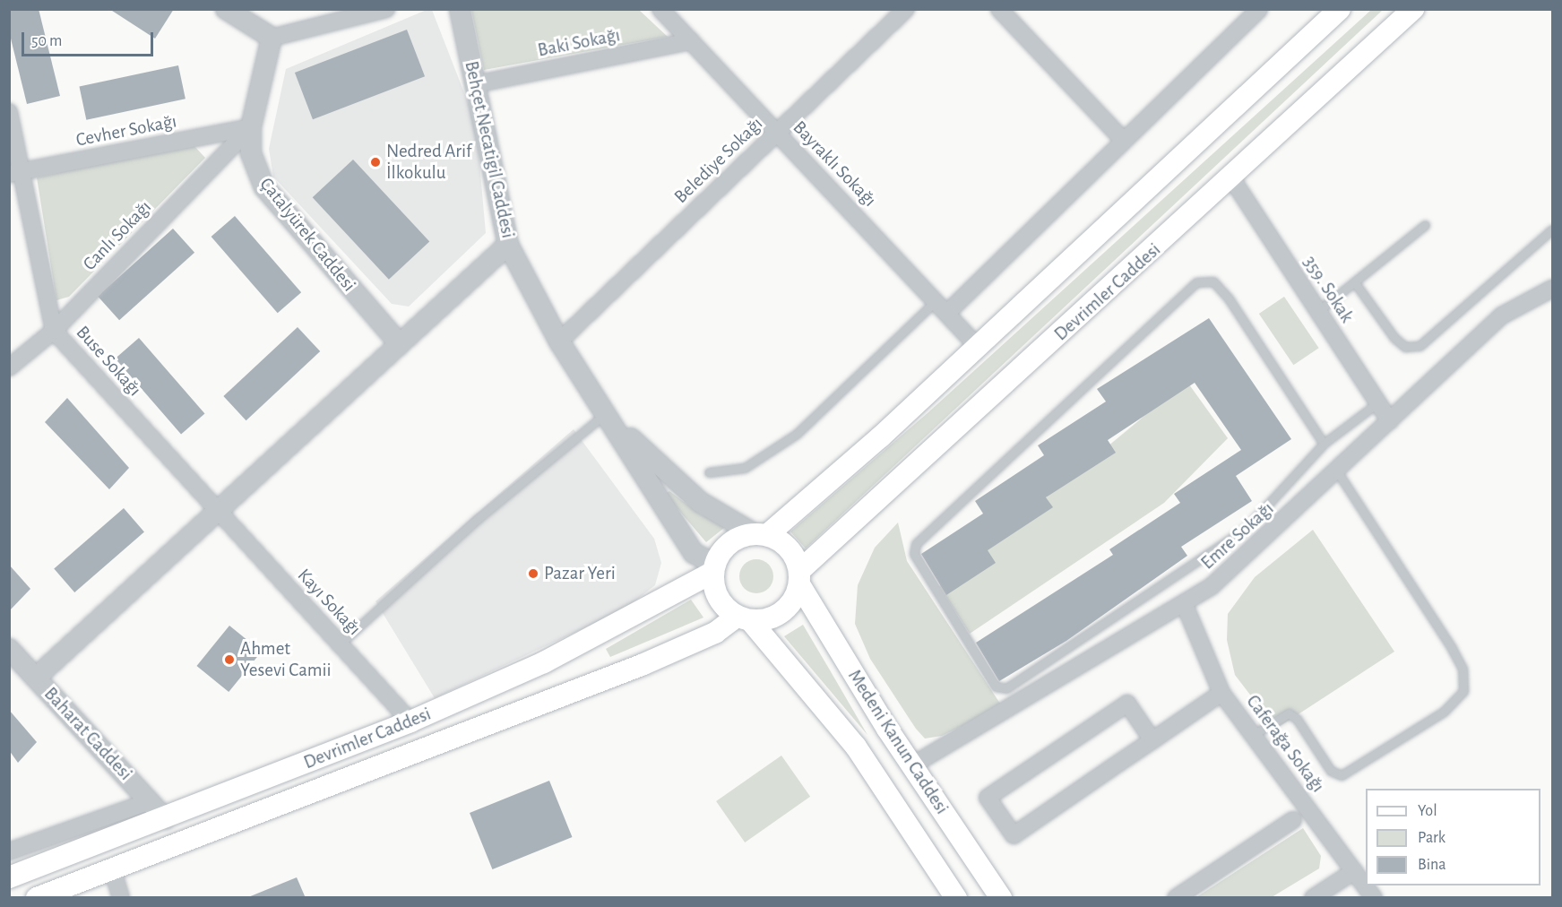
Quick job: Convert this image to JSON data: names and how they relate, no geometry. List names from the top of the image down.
{
  "streets": {
    "main road": ["Devrimler Caddesi", "Medeni Kanun Caddesi"],
    "street": [
      "Baki Sokağı",
      "Cevher Sokağı",
      "Behçet Necatigil Caddesi",
      "Belediye Sokağı",
      "Bayraklı Sokağı",
      "Çatalyürek Caddesi",
      "Canlı Sokağı",
      "359. Sokak",
      "Buse Sokağı",
      "Emre Sokağı",
      "Kayı Sokağı",
      "Baharat Caddesi",
      "Caferağa Sokağı"
    ]
  },
  "crossings": [
    ["Baki Sokağı", "Behçet Necatigil Caddesi"],
    ["Baki Sokağı", "Bayraklı Sokağı"],
    ["Cevher Sokağı", "Çatalyürek Caddesi"],
    ["Cevher Sokağı", "Canlı Sokağı"],
    ["Cevher Sokağı", "Buse Sokağı"],
    ["Behçet Necatigil Caddesi", "Belediye Sokağı"],
    ["Behçet Necatigil Caddesi", "Devrimler Caddesi"],
    ["Behçet Necatigil Caddesi", "Medeni Kanun Caddesi"],
    ["Belediye Sokağı", "Bayraklı Sokağı"],
    ["Çatalyürek Caddesi", "Canlı Sokağı"],
    ["Canlı Sokağı", "Buse Sokağı"],
    ["359. Sokak", "Devrimler Caddesi"],
    ["359. Sokak", "Emre Sokağı"],
    ["Devrimler Caddesi", "Kayı Sokağı"],
    ["Devrimler Caddesi", "Baharat Caddesi"],
    ["Devrimler Caddesi", "Medeni Kanun Caddesi"],
    ["Buse Sokağı", "Kayı Sokağı"],
    ["Emre Sokağı", "Medeni Kanun Caddesi"],
    ["Emre Sokağı", "Caferağa Sokağı"]
  ],
  "places": ["Nedred Arif İlkokulu", "Pazar Yeri", "Ahmet Yesevi Camii"],
  "legend": ["Yol", "Park", "Bina"],
  "scale_bar": "50 m"
}
